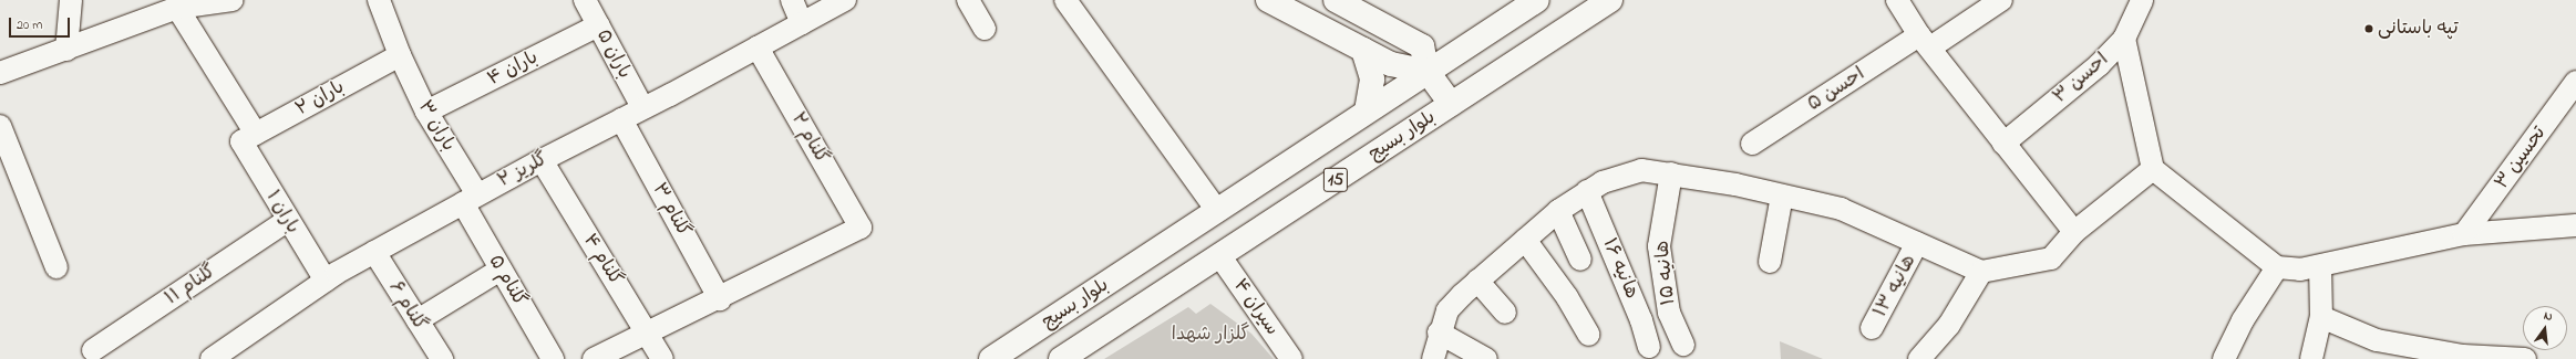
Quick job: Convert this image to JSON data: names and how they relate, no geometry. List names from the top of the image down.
{
  "streets": {
    "main road": ["بلوار بسیج", "15"],
    "street": [
      "باران ۵",
      "باران ۴",
      "احسن ۳",
      "احسن ۵",
      "باران ۲",
      "باران ۳",
      "گلنام ۲",
      "تحسین ۳",
      "گلریز ۲",
      "گلنام ۳",
      "باران ۱",
      "گلنام ۴",
      "هانیه ۱۶",
      "هانیه ۱۵",
      "گلنام ۵",
      "گلنام ۱۱",
      "هانیه ۱۳",
      "گلنام ۶",
      "سیران ۴"
    ]
  },
  "crossings": [
    ["باران ۵", "باران ۴"],
    ["باران ۵", "گلریز ۲"],
    ["باران ۴", "باران ۳"],
    ["باران ۲", "باران ۳"],
    ["باران ۲", "باران ۱"],
    ["باران ۳", "گلریز ۲"],
    ["باران ۳", "گلنام ۵"],
    ["بلوار بسیج", "سیران ۴"],
    ["گلنام ۲", "گلریز ۲"],
    ["گلنام ۲", "گلنام ۳"],
    ["گلریز ۲", "گلنام ۳"],
    ["گلریز ۲", "باران ۱"],
    ["گلریز ۲", "گلنام ۴"],
    ["گلریز ۲", "گلنام ۵"],
    ["گلریز ۲", "گلنام ۶"],
    ["باران ۱", "گلنام ۱۱"]
  ],
  "parks": ["گلزار شهدا"],
  "places": ["تپه باستانی"],
  "scale_bar": "20 m",
  "north": "top"
}
